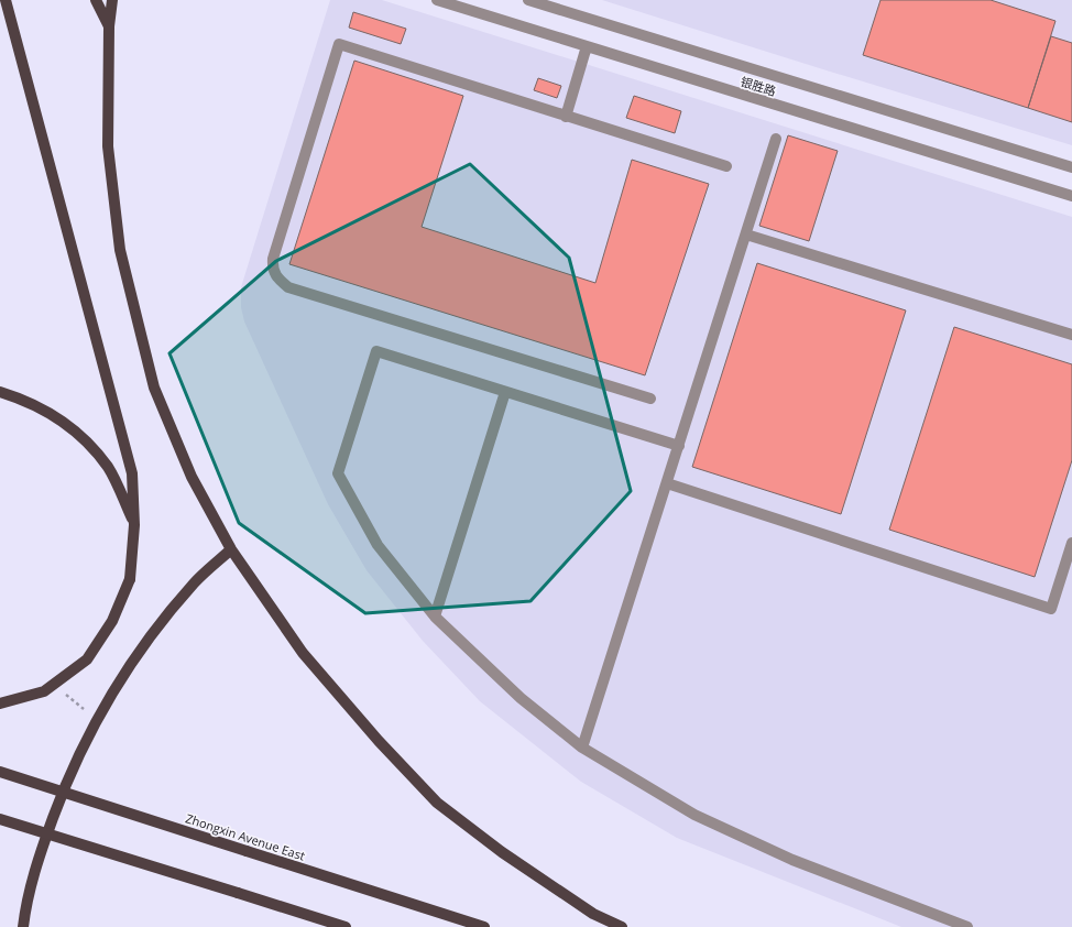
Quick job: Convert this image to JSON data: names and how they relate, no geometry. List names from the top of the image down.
{
  "streets": {
    "main road": ["Zhongxin Avenue East"],
    "street": ["银胜路"]
  }
}
